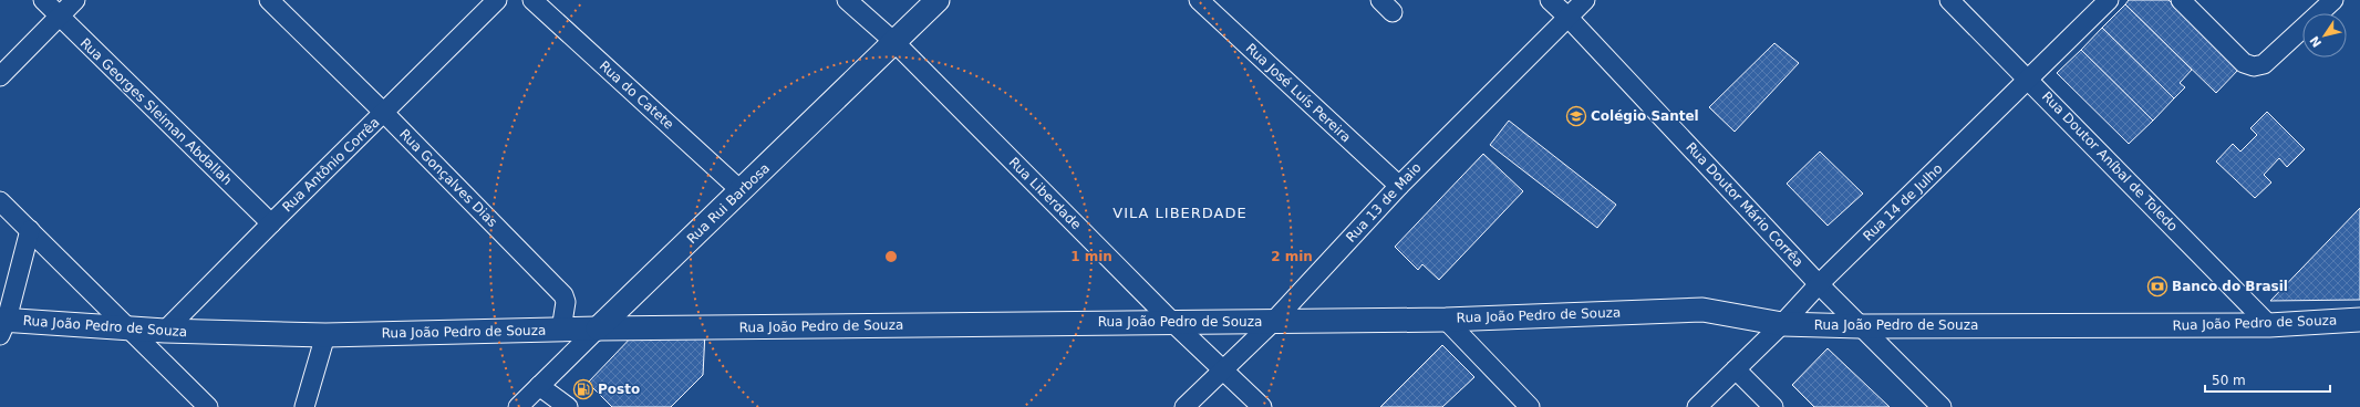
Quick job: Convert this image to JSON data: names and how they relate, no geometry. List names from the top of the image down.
{
  "streets": {
    "main road": ["Rua Rui Barbosa", "Rua João Pedro de Souza"],
    "street": [
      "Rua José Luís Pereira",
      "Rua do Catete",
      "Rua Georges Sleiman Abdallah",
      "Rua Doutor Aníbal de Toledo",
      "Rua Antônio Corrêa",
      "Rua Gonçalves Dias",
      "Rua Liberdade",
      "Rua 13 de Maio",
      "Rua 14 de Julho",
      "Rua Doutor Mário Corrêa"
    ]
  },
  "crossings": [
    ["Rua José Luís Pereira", "Rua 13 de Maio"],
    ["Rua do Catete", "Rua Rui Barbosa"],
    ["Rua Georges Sleiman Abdallah", "Rua Antônio Corrêa"],
    ["Rua Doutor Aníbal de Toledo", "Rua 14 de Julho"],
    ["Rua Doutor Aníbal de Toledo", "Rua João Pedro de Souza"],
    ["Rua Antônio Corrêa", "Rua Gonçalves Dias"],
    ["Rua Antônio Corrêa", "Rua João Pedro de Souza"],
    ["Rua Gonçalves Dias", "Rua João Pedro de Souza"],
    ["Rua Liberdade", "Rua 13 de Maio"],
    ["Rua Liberdade", "Rua Rui Barbosa"],
    ["Rua Liberdade", "Rua João Pedro de Souza"],
    ["Rua 13 de Maio", "Rua Doutor Mário Corrêa"],
    ["Rua 13 de Maio", "Rua João Pedro de Souza"],
    ["Rua 14 de Julho", "Rua Doutor Mário Corrêa"],
    ["Rua 14 de Julho", "Rua João Pedro de Souza"],
    ["Rua Rui Barbosa", "Rua João Pedro de Souza"],
    ["Rua Doutor Mário Corrêa", "Rua João Pedro de Souza"]
  ],
  "districts": ["VILA LIBERDADE"],
  "places": {
    "school or university": ["Colégio Santel"],
    "bank": ["Banco do Brasil"],
    "fuel station": ["Posto"]
  },
  "scale_bar": "50 m",
  "north": "bottom left",
  "rings": ["1 min", "2 min"]
}
